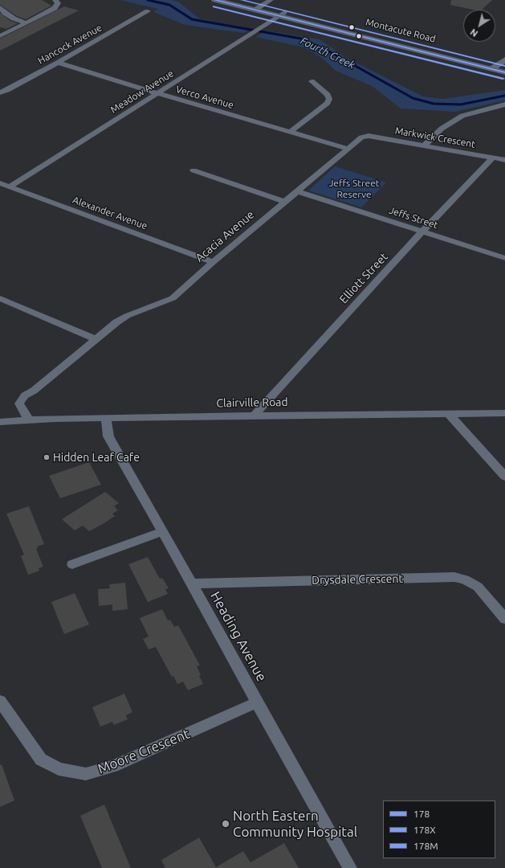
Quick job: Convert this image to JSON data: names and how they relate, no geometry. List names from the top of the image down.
{
  "streets": {
    "main road": ["Montacute Road"],
    "street": [
      "Hancock Avenue",
      "Meadow Avenue",
      "Verco Avenue",
      "Markwick Crescent",
      "Alexander Avenue",
      "Jeffs Street",
      "Acacia Avenue",
      "Elliott Street",
      "Clairville Road",
      "Drysdale Crescent",
      "Heading Avenue",
      "Moore Crescent"
    ]
  },
  "crossings": [
    ["Montacute Road", "Meadow Avenue"],
    ["Hancock Avenue", "Verco Avenue"],
    ["Meadow Avenue", "Verco Avenue"],
    ["Meadow Avenue", "Alexander Avenue"],
    ["Verco Avenue", "Acacia Avenue"],
    ["Markwick Crescent", "Acacia Avenue"],
    ["Markwick Crescent", "Elliott Street"],
    ["Alexander Avenue", "Acacia Avenue"],
    ["Jeffs Street", "Acacia Avenue"],
    ["Jeffs Street", "Elliott Street"],
    ["Acacia Avenue", "Clairville Road"],
    ["Elliott Street", "Clairville Road"],
    ["Clairville Road", "Heading Avenue"],
    ["Drysdale Crescent", "Heading Avenue"],
    ["Heading Avenue", "Moore Crescent"]
  ],
  "water": ["Fourth Creek"],
  "parks": ["Jeffs Street Reserve"],
  "places": ["Hidden Leaf Cafe", "North Eastern Community Hospital"],
  "lines": ["transit line 178", "transit line 178M", "transit line 178X"],
  "legend": ["178", "178X", "178M"],
  "north": "bottom left"
}
